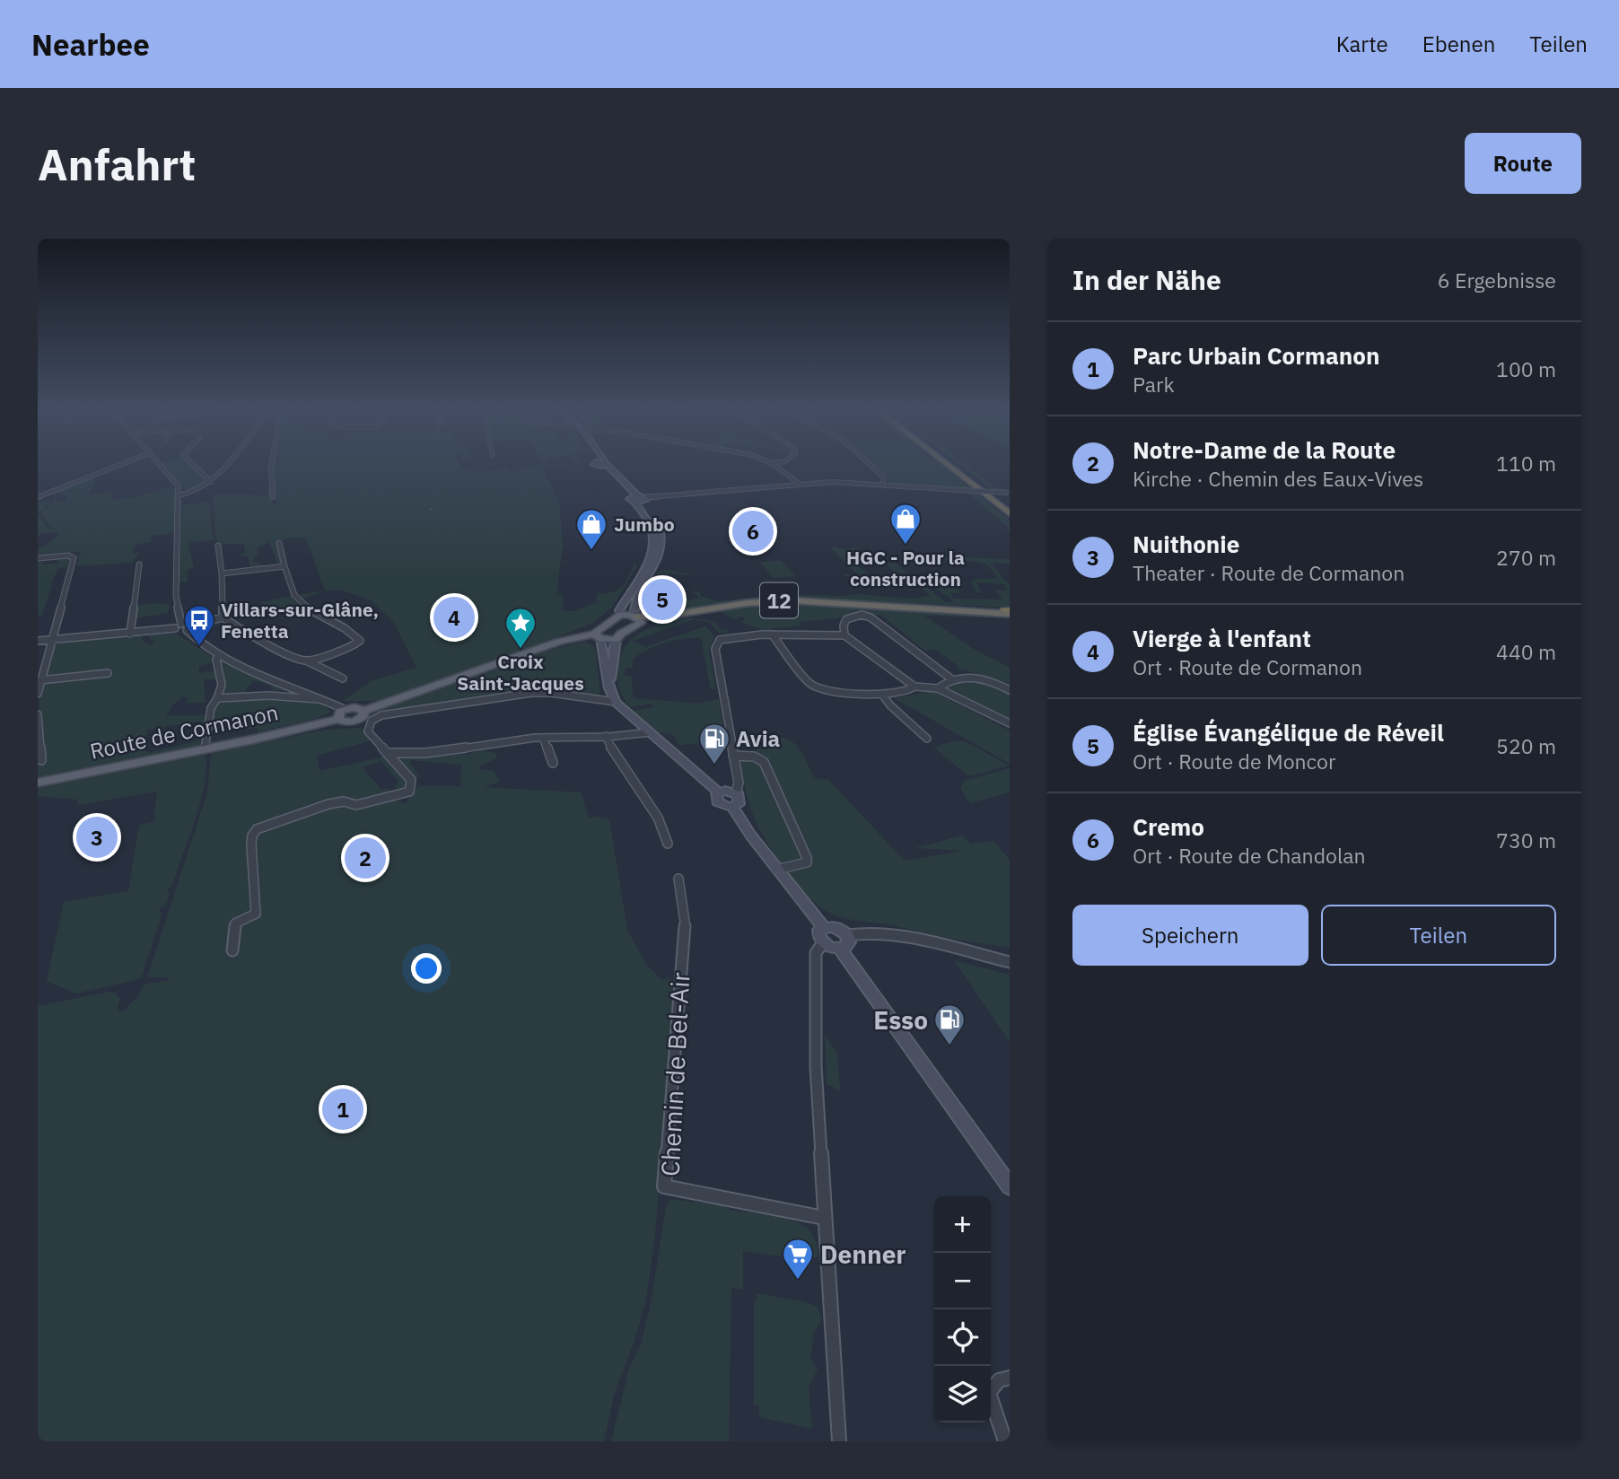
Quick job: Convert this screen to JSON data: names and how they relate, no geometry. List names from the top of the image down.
{
  "streets": {
    "highway": ["12"],
    "main road": ["Route de Cormanon"],
    "street": ["Chemin de Bel-Air"]
  },
  "places": {
    "shop": ["HGC - Pour la construction", "Jumbo"],
    "bus stop": ["Villars-sur-Glâne, Fenetta"],
    "place": ["Croix Saint-Jacques"],
    "fuel station": ["Avia", "Esso"],
    "supermarket": ["Denner"]
  },
  "page": {
    "header": "Nearbee",
    "nav": ["Karte", "Ebenen", "Teilen"],
    "buttons": [
      "Route",
      ["Speichern", "Teilen"]
    ],
    "title": "Anfahrt",
    "heading": ["In der Nähe", "6 Ergebnisse"],
    "list": [
      {
        "mark": "1",
        "name": "Parc Urbain Cormanon",
        "note": "Park",
        "value": "100 m"
      },
      {
        "mark": "2",
        "name": "Notre-Dame de la Route",
        "note": "Kirche · Chemin des Eaux-Vives",
        "value": "110 m"
      },
      {
        "mark": "3",
        "name": "Nuithonie",
        "note": "Theater · Route de Cormanon",
        "value": "270 m"
      },
      {
        "mark": "4",
        "name": "Vierge à l'enfant",
        "note": "Ort · Route de Cormanon",
        "value": "440 m"
      },
      {
        "mark": "5",
        "name": "Église Évangélique de Réveil",
        "note": "Ort · Route de Moncor",
        "value": "520 m"
      },
      {
        "mark": "6",
        "name": "Cremo",
        "note": "Ort · Route de Chandolan",
        "value": "730 m"
      }
    ],
    "pins": [
      "6",
      "5",
      "4",
      "3",
      "2",
      "1"
    ],
    "map_buttons": ["+", "−"]
  }
}
